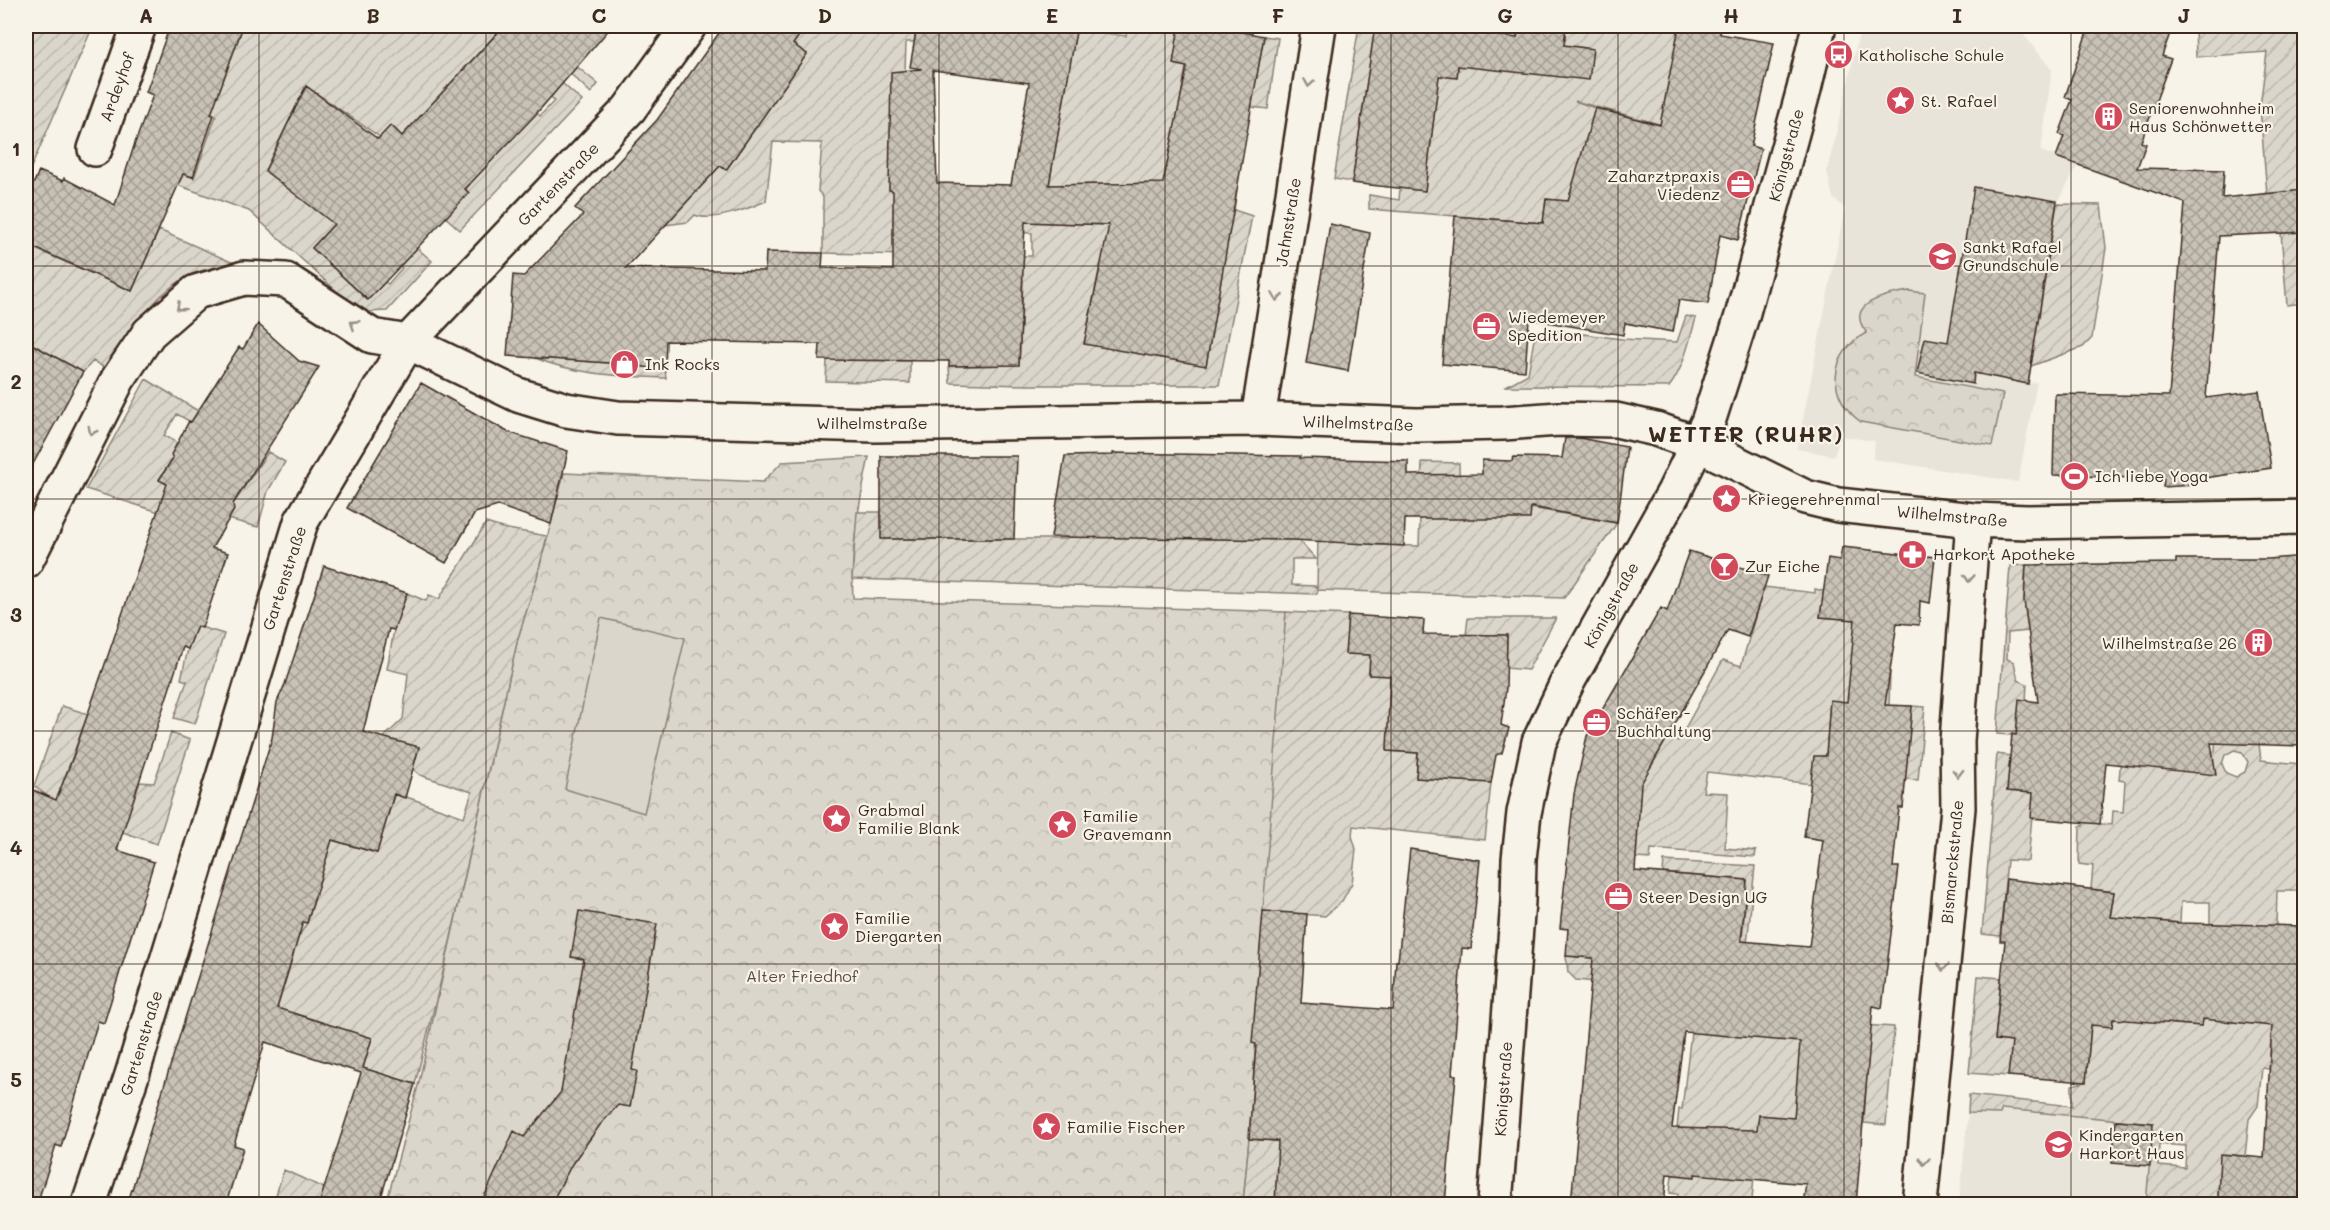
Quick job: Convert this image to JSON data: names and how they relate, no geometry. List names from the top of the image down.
{
  "streets": {
    "street": [
      "Ardeyhof",
      "Königstraße",
      "Gartenstraße",
      "Jahnstraße",
      "Wilhelmstraße",
      "Bismarckstraße"
    ]
  },
  "crossings": [
    ["Königstraße", "Wilhelmstraße"],
    ["Gartenstraße", "Wilhelmstraße"],
    ["Jahnstraße", "Wilhelmstraße"],
    ["Wilhelmstraße", "Bismarckstraße"]
  ],
  "one_way": ["Jahnstraße", "Bismarckstraße"],
  "districts": ["WETTER (RUHR)"],
  "parks": ["Alter Friedhof"],
  "places": {
    "bus stop": ["Katholische Schule"],
    "place": [
      "St. Rafael",
      "Kriegerehrenmal",
      "Grabmal Familie Blank",
      "Familie Gravemann",
      "Familie Diergarten",
      "Familie Fischer"
    ],
    "building": ["Seniorenwohnheim Haus Schönwetter", "Wilhelmstraße 26"],
    "office": [
      "Zaharztpraxis Viedenz",
      "Wiedemeyer Spedition",
      "Schäfer - Buchhaltung",
      "Steer Design UG"
    ],
    "school or university": ["Sankt Rafael Grundschule", "Kindergarten Harkort Haus"],
    "shop": ["Ink Rocks"],
    "sports": ["Ich liebe Yoga"],
    "pharmacy": ["Harkort Apotheke"],
    "bar": ["Zur Eiche"]
  },
  "grid": {
    "columns": [
      "A",
      "B",
      "C",
      "D",
      "E",
      "F",
      "G",
      "H",
      "I",
      "J"
    ],
    "rows": [
      "1",
      "2",
      "3",
      "4",
      "5"
    ]
  }
}
